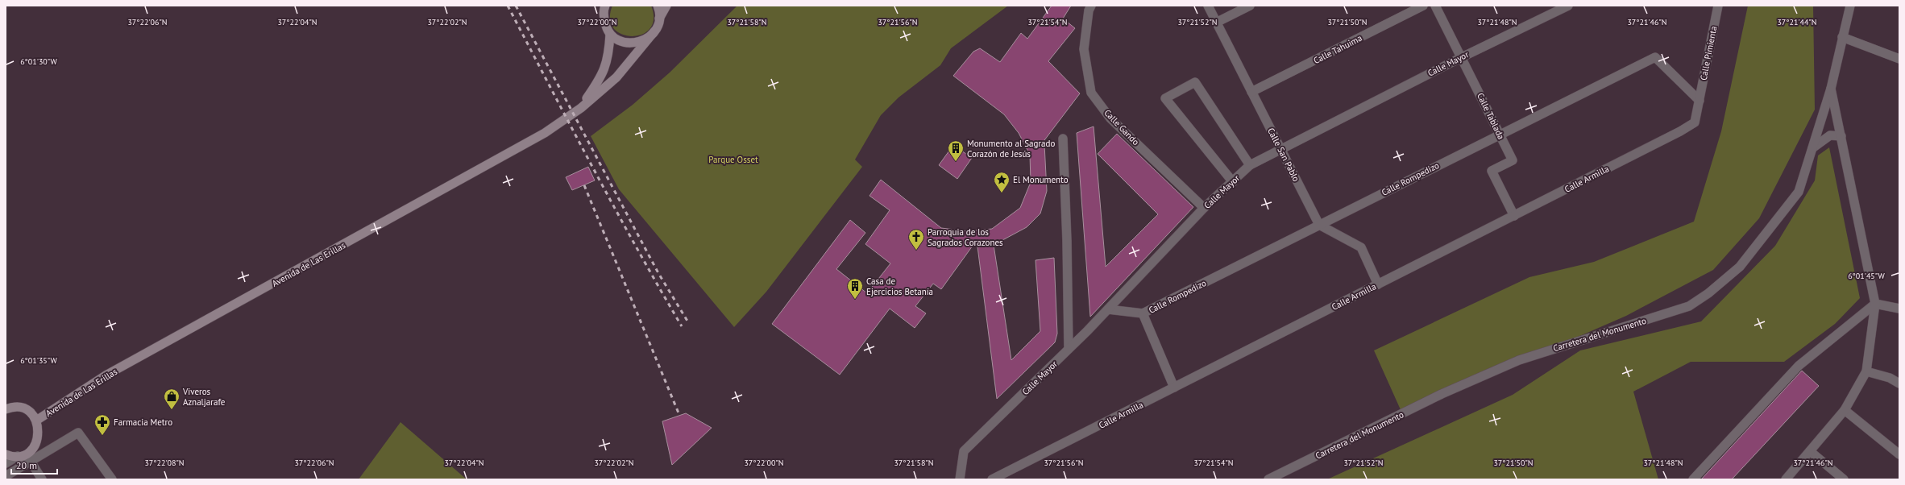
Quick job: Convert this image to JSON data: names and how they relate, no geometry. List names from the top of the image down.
{
  "streets": {
    "main road": ["Avenida de Las Erillas"],
    "street": [
      "Calle Tahuima",
      "Calle Pimienta",
      "Calle Mayor",
      "Calle Tablada",
      "Calle Gando",
      "Calle San Pablo",
      "Calle Rompedizo",
      "Calle Armilla",
      "Carretera del Monumento"
    ]
  },
  "crossings": [
    ["Calle Tahuima", "Calle San Pablo"],
    ["Calle Pimienta", "Calle Rompedizo"],
    ["Calle Pimienta", "Calle Armilla"],
    ["Calle Mayor", "Calle Tablada"],
    ["Calle Mayor", "Calle Gando"],
    ["Calle Mayor", "Calle San Pablo"],
    ["Calle Mayor", "Calle Rompedizo"],
    ["Calle Tablada", "Calle Rompedizo"],
    ["Calle Tablada", "Calle Armilla"],
    ["Calle San Pablo", "Calle Rompedizo"],
    ["Calle Rompedizo", "Calle Armilla"]
  ],
  "parks": ["Parque Osset"],
  "places": {
    "building": ["Monumento al Sagrado Corazón de Jesús", "Casa de Ejercicios Betanía"],
    "place": ["El Monumento"],
    "church": ["Parroquia de los Sagrados Corazones"],
    "shop": ["Viveros Aznaljarafe"],
    "pharmacy": ["Farmacia Metro"]
  },
  "scale_bar": "20 m",
  "coordinates": [
    "37°22'06\"N",
    "37°22'00\"N",
    "37°21'54\"N",
    "37°21'46\"N",
    "37°22'04\"N",
    "37°22'02\"N",
    "37°21'58\"N",
    "37°21'56\"N",
    "37°21'52\"N",
    "37°21'50\"N",
    "37°21'48\"N",
    "37°21'44\"N",
    "6°01'30\"W",
    "6°01'45\"W",
    "6°01'35\"W",
    "37°22'08\"N"
  ]
}
